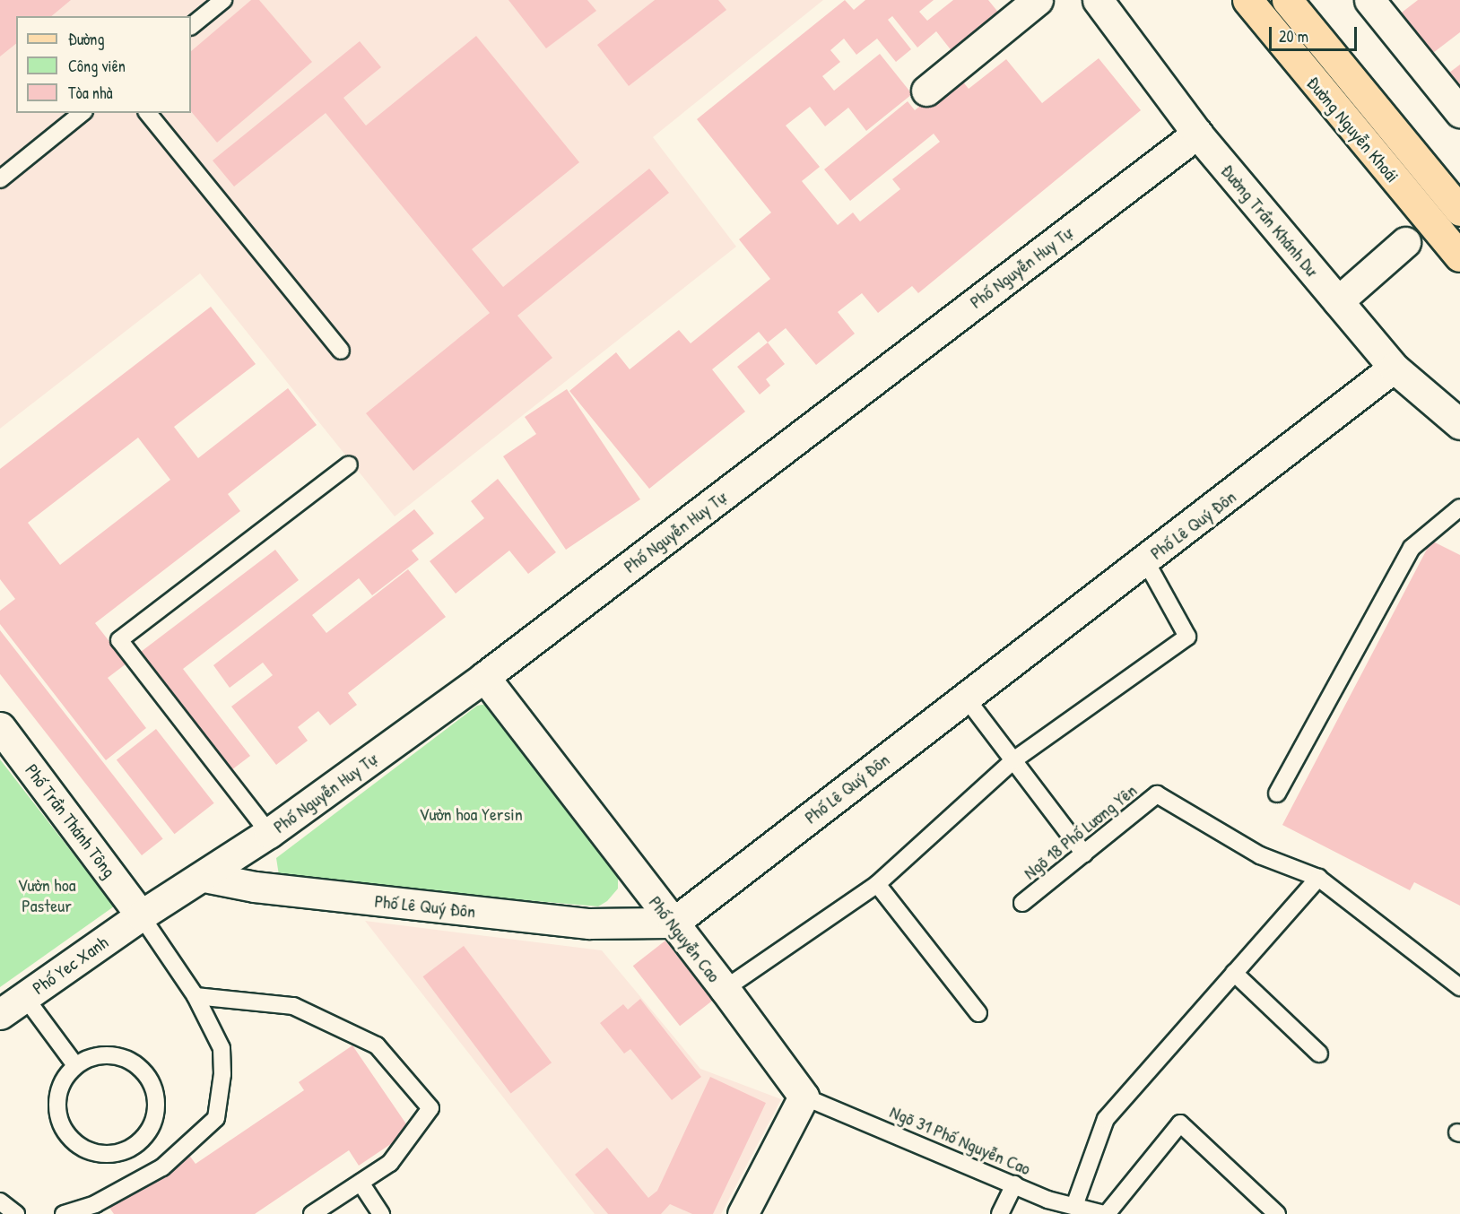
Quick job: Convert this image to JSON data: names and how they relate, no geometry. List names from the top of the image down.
{
  "streets": {
    "main road": ["Đường Nguyễn Khoái"],
    "street": [
      "Đường Trần Khánh Dư",
      "Phố Nguyễn Huy Tự",
      "Phố Lê Quý Đôn",
      "Phố Trần Thánh Tông",
      "Phố Nguyễn Cao",
      "Phố Yec Xanh"
    ],
    "lane": ["Ngõ 18 Phố Lương Yên", "Ngõ 31 Phố Nguyễn Cao"]
  },
  "crossings": [
    ["Đường Trần Khánh Dư", "Phố Nguyễn Huy Tự"],
    ["Đường Trần Khánh Dư", "Phố Lê Quý Đôn"],
    ["Phố Nguyễn Huy Tự", "Phố Lê Quý Đôn"],
    ["Phố Nguyễn Huy Tự", "Phố Trần Thánh Tông"],
    ["Phố Nguyễn Huy Tự", "Phố Nguyễn Cao"],
    ["Phố Nguyễn Huy Tự", "Phố Yec Xanh"],
    ["Phố Lê Quý Đôn", "Phố Nguyễn Cao"],
    ["Phố Trần Thánh Tông", "Phố Yec Xanh"],
    ["Phố Nguyễn Cao", "Ngõ 31 Phố Nguyễn Cao"]
  ],
  "parks": ["Vườn hoa Yersin", "Vườn hoa Pasteur"],
  "legend": ["Đường", "Công viên", "Tòa nhà"],
  "scale_bar": "20 m"
}
